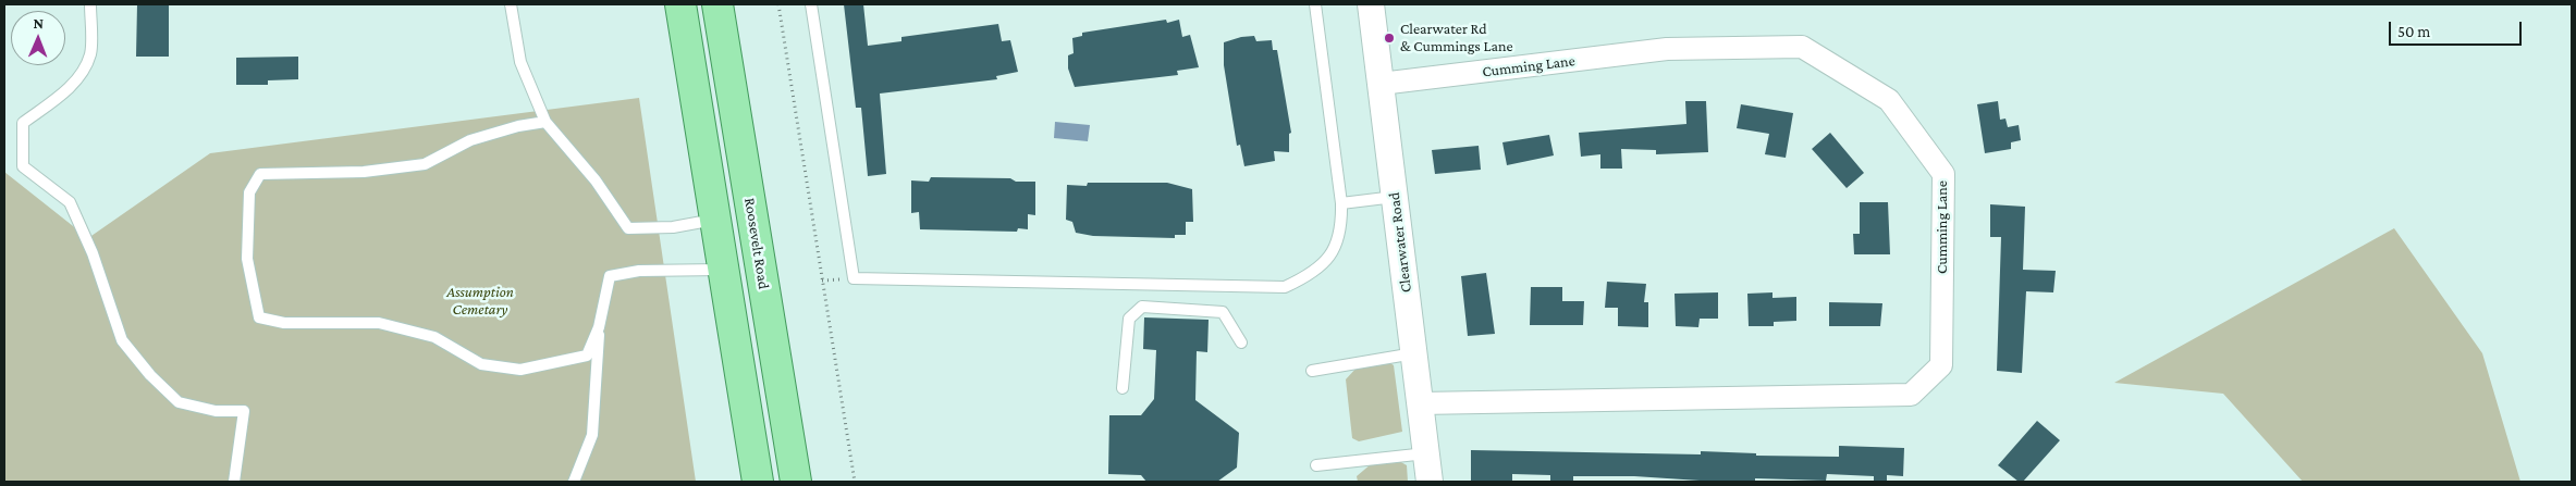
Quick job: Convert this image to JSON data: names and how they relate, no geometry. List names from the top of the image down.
{
  "streets": {
    "main road": ["Roosevelt Road"],
    "street": ["Cumming Lane", "Clearwater Road"]
  },
  "crossings": [
    ["Cumming Lane", "Clearwater Road"]
  ],
  "parks": ["Assumption Cemetary"],
  "places": ["Clearwater Rd & Cummings Lane"],
  "scale_bar": "50 m",
  "north": "top"
}
